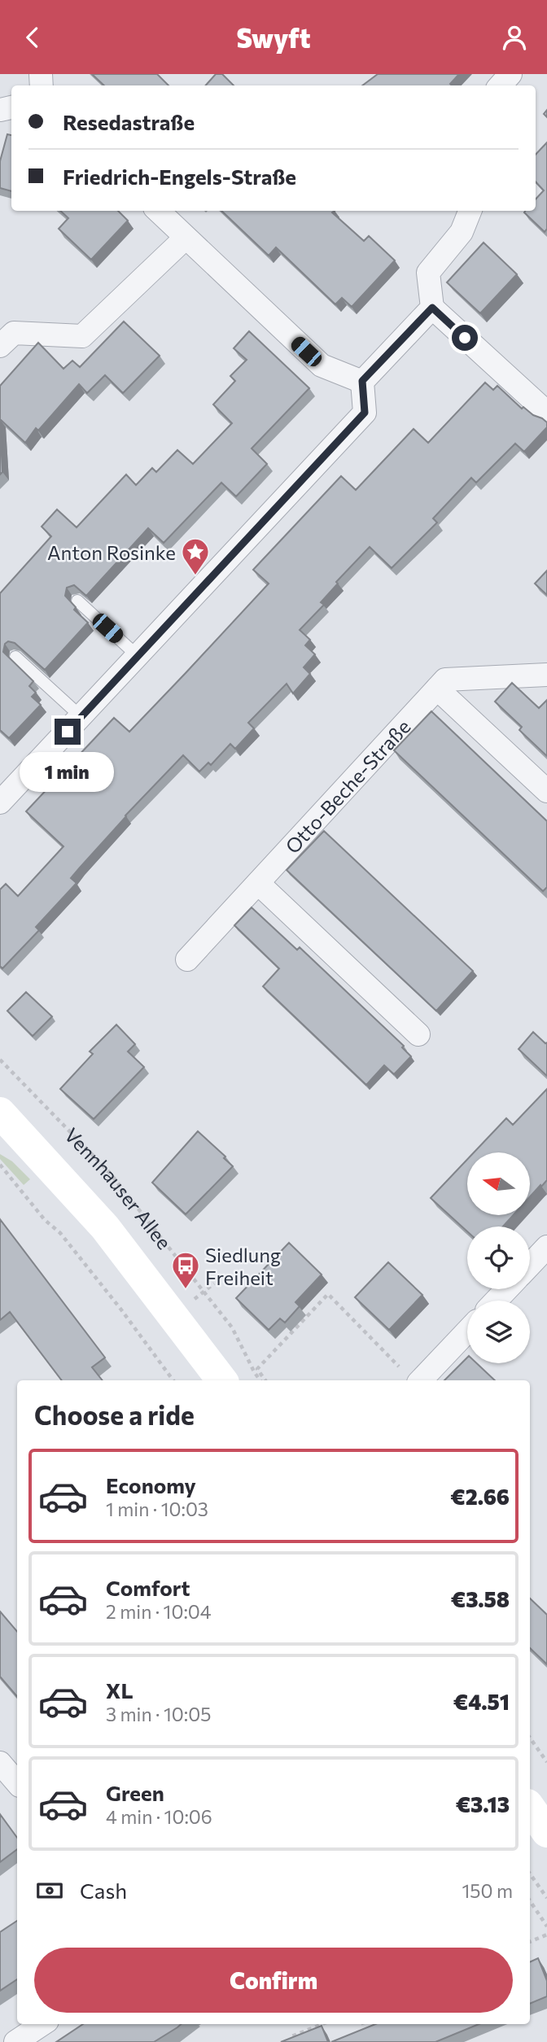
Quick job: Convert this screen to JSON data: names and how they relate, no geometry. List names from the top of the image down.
{
  "streets": {
    "main road": ["Vennhauser Allee"],
    "street": ["Otto-Beche-Straße"]
  },
  "places": {
    "place": ["Anton Rosinke"],
    "bus stop": ["Siedlung Freiheit"]
  },
  "north": "left",
  "page": {
    "header": "Swyft",
    "banner": ["Resedastraße", "Friedrich-Engels-Straße"],
    "bubble": "1 min",
    "heading": "Choose a ride",
    "list": [
      {
        "name": "Economy",
        "note": "1 min · 10:03",
        "value": "€2.66"
      },
      {
        "name": "Comfort",
        "note": "2 min · 10:04",
        "value": "€3.58"
      },
      {
        "name": "XL",
        "note": "3 min · 10:05",
        "value": "€4.51"
      },
      {
        "name": "Green",
        "note": "4 min · 10:06",
        "value": "€3.13"
      }
    ],
    "pay": ["Cash", "150 m"],
    "buttons": "Confirm"
  }
}
